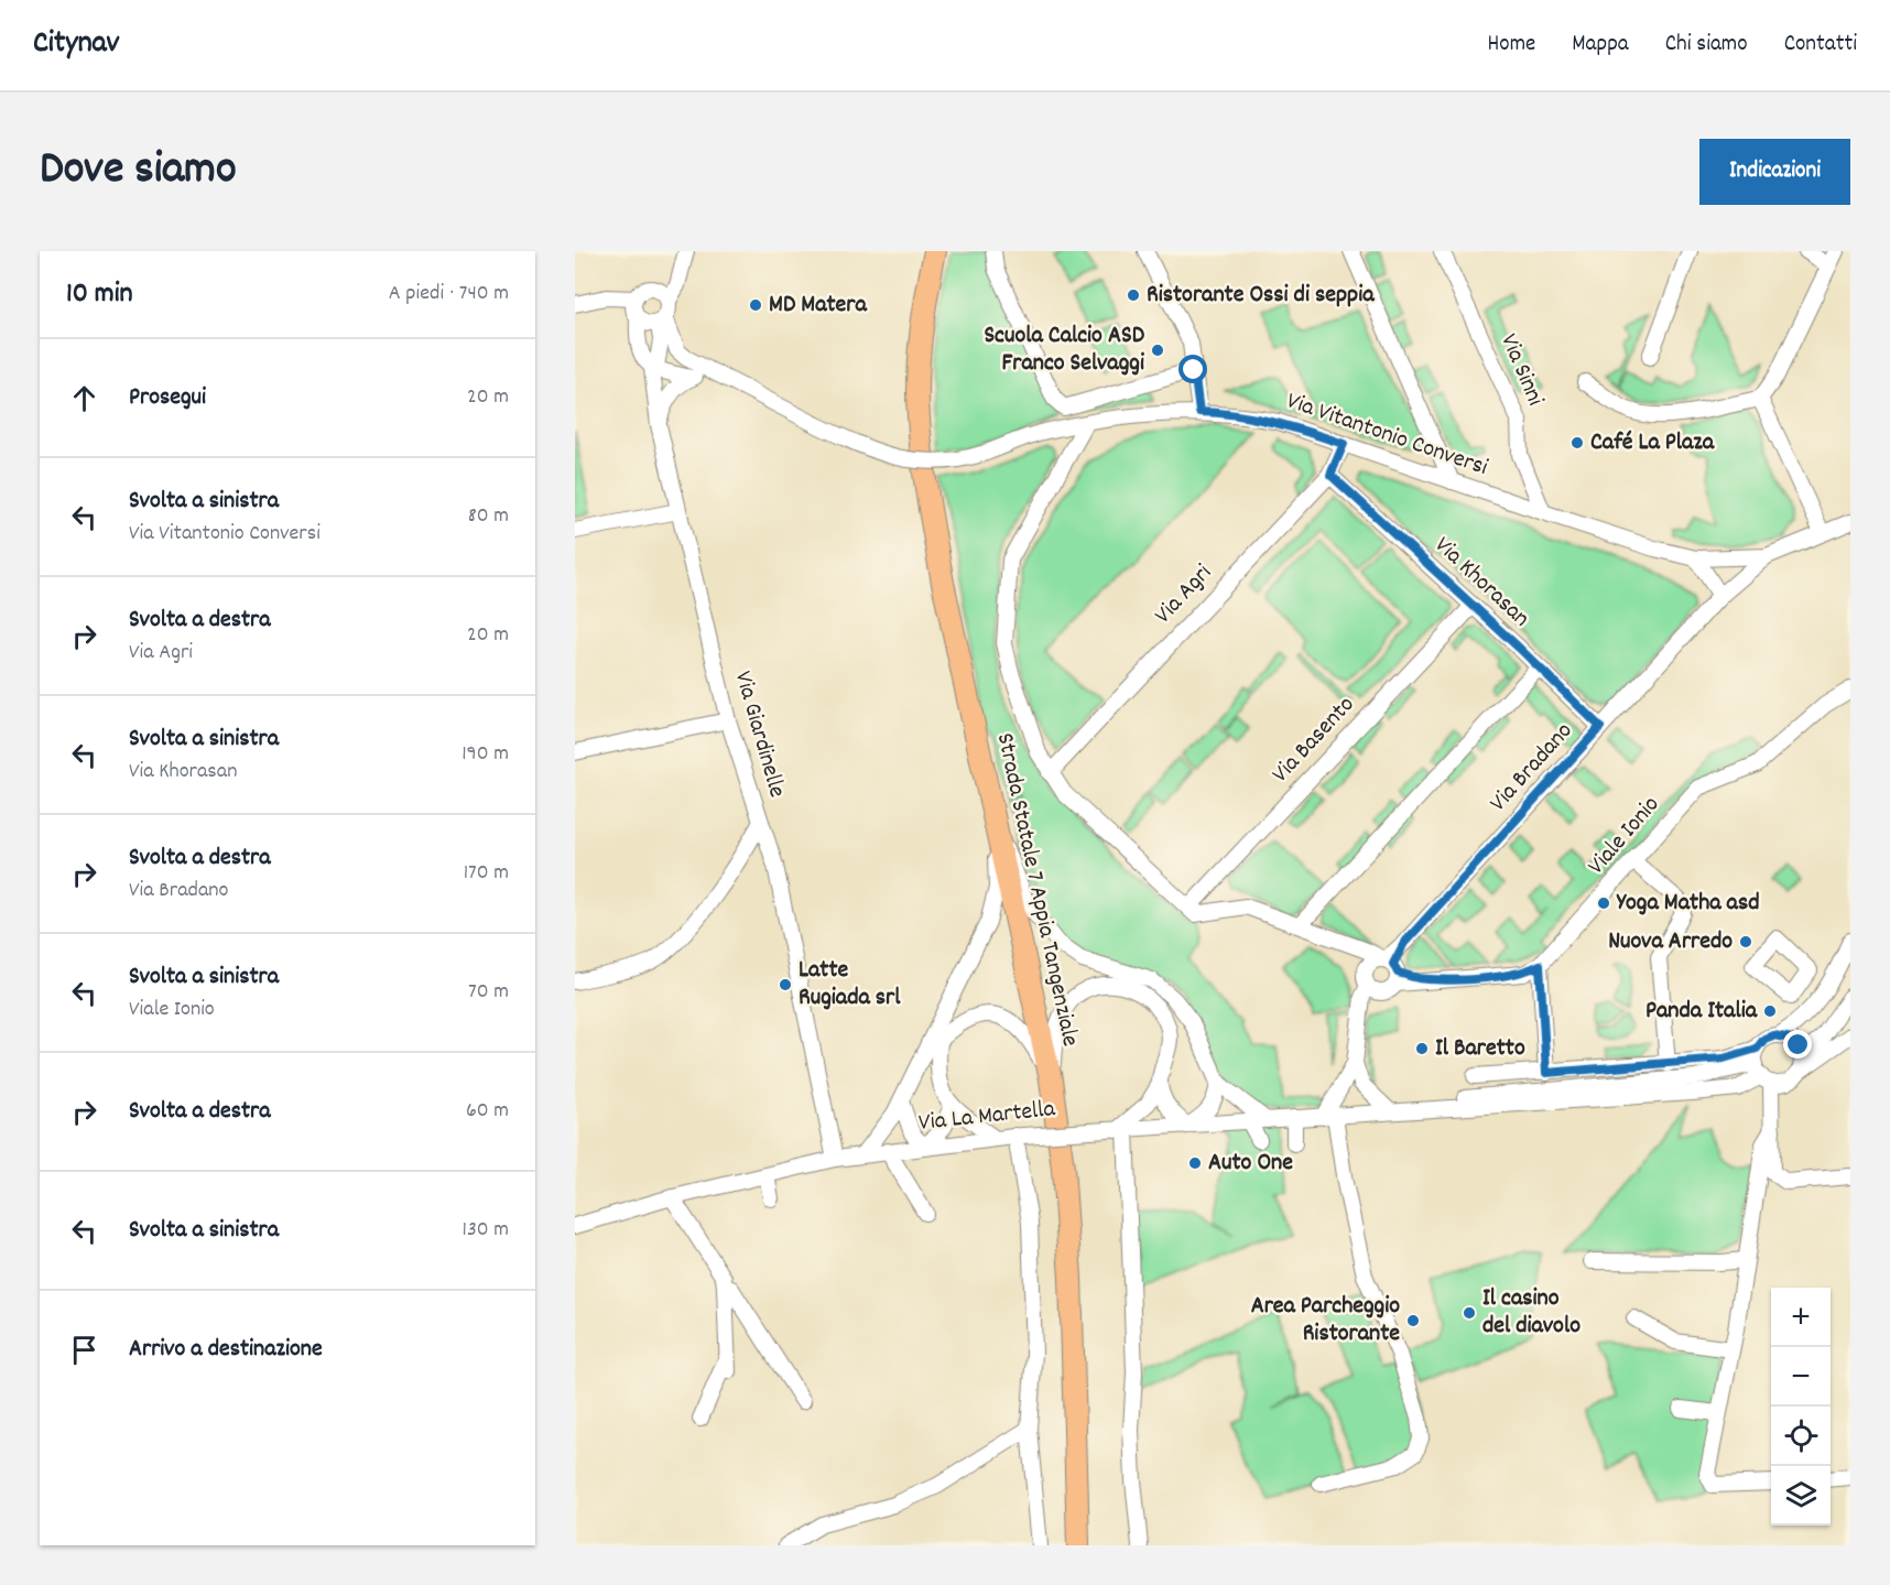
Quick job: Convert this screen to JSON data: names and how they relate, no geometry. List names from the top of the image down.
{
  "streets": {
    "highway": ["Strada Statale 7 Appia Tangenziale"],
    "street": [
      "Via Sinni",
      "Via Vitantonio Conversi",
      "Via Khorasan",
      "Via Agri",
      "Via Giardinelle",
      "Via Basento",
      "Via Bradano",
      "Viale Ionio",
      "Via La Martella"
    ]
  },
  "crossings": [
    ["Via Sinni", "Via Vitantonio Conversi"],
    ["Via Vitantonio Conversi", "Via Agri"],
    ["Via Vitantonio Conversi", "Via Giardinelle"],
    ["Via Vitantonio Conversi", "Via Bradano"],
    ["Via Khorasan", "Via Agri"],
    ["Via Khorasan", "Via Basento"],
    ["Via Khorasan", "Via Bradano"],
    ["Via Giardinelle", "Via La Martella"]
  ],
  "places": [
    "Ristorante Ossi di seppia",
    "MD Matera",
    "Scuola Calcio ASD Franco Selvaggi",
    "Café La Plaza",
    "Yoga Matha asd",
    "Nuova Arredo",
    "Latte Rugiada srl",
    "Panda Italia",
    "Il Baretto",
    "Auto One",
    "Il casino del diavolo",
    "Area Parcheggio Ristorante"
  ],
  "page": {
    "header": "Citynav",
    "nav": [
      "Home",
      "Mappa",
      "Chi siamo",
      "Contatti"
    ],
    "title": "Dove siamo",
    "buttons": "Indicazioni",
    "heading": ["10 min", "A piedi · 740 m"],
    "list": [
      ["Prosegui", "20 m"],
      ["Svolta a sinistra", "Via Vitantonio Conversi", "80 m"],
      ["Svolta a destra", "Via Agri", "20 m"],
      ["Svolta a sinistra", "Via Khorasan", "190 m"],
      ["Svolta a destra", "Via Bradano", "170 m"],
      ["Svolta a sinistra", "Viale Ionio", "70 m"],
      ["Svolta a destra", "60 m"],
      ["Svolta a sinistra", "130 m"],
      "Arrivo a destinazione"
    ],
    "map_buttons": ["+", "−"]
  }
}
